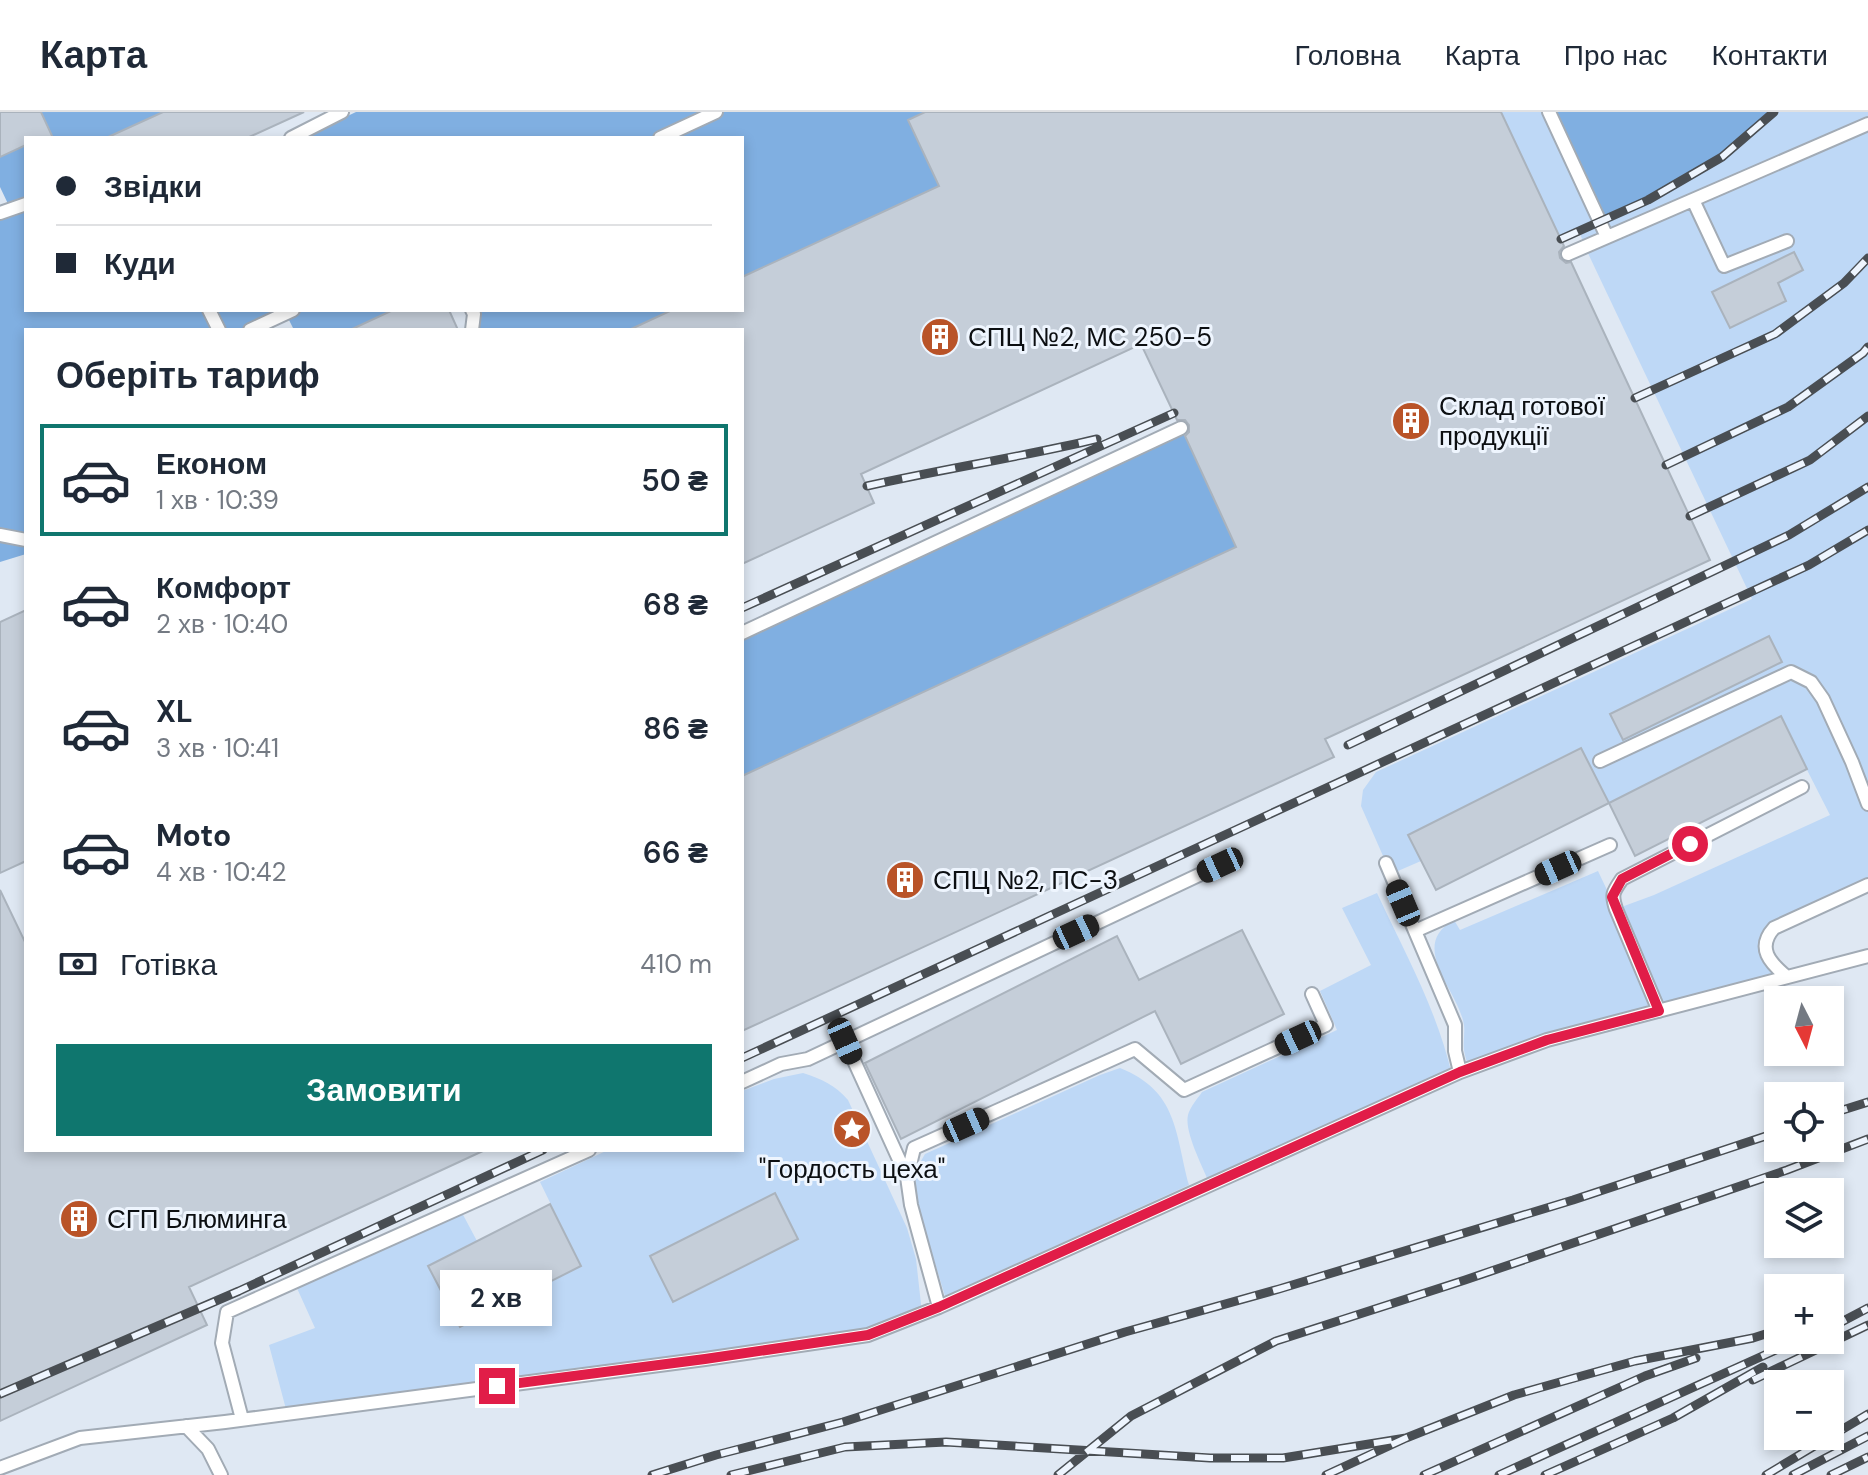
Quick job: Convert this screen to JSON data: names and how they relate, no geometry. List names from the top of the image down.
{
  "places": {
    "building": [
      "СПЦ №2, МС 250-5",
      "Склад готової продукції",
      "СПЦ №2, ПС-3",
      "СГП Блюминга"
    ],
    "place": ["\"Гордость цеха\""]
  },
  "north": "bottom",
  "page": {
    "header": "Карта",
    "nav": [
      "Головна",
      "Карта",
      "Про нас",
      "Контакти"
    ],
    "banner": ["Звідки", "Куди"],
    "heading": "Оберіть тариф",
    "list": [
      {
        "name": "Економ",
        "note": "1 хв · 10:39",
        "value": "50 ₴"
      },
      {
        "name": "Комфорт",
        "note": "2 хв · 10:40",
        "value": "68 ₴"
      },
      {
        "name": "XL",
        "note": "3 хв · 10:41",
        "value": "86 ₴"
      },
      {
        "name": "Moto",
        "note": "4 хв · 10:42",
        "value": "66 ₴"
      }
    ],
    "pay": ["Готівка", "410 m"],
    "map_buttons": ["+", "−"],
    "buttons": "Замовити",
    "bubble": "2 хв"
  }
}
